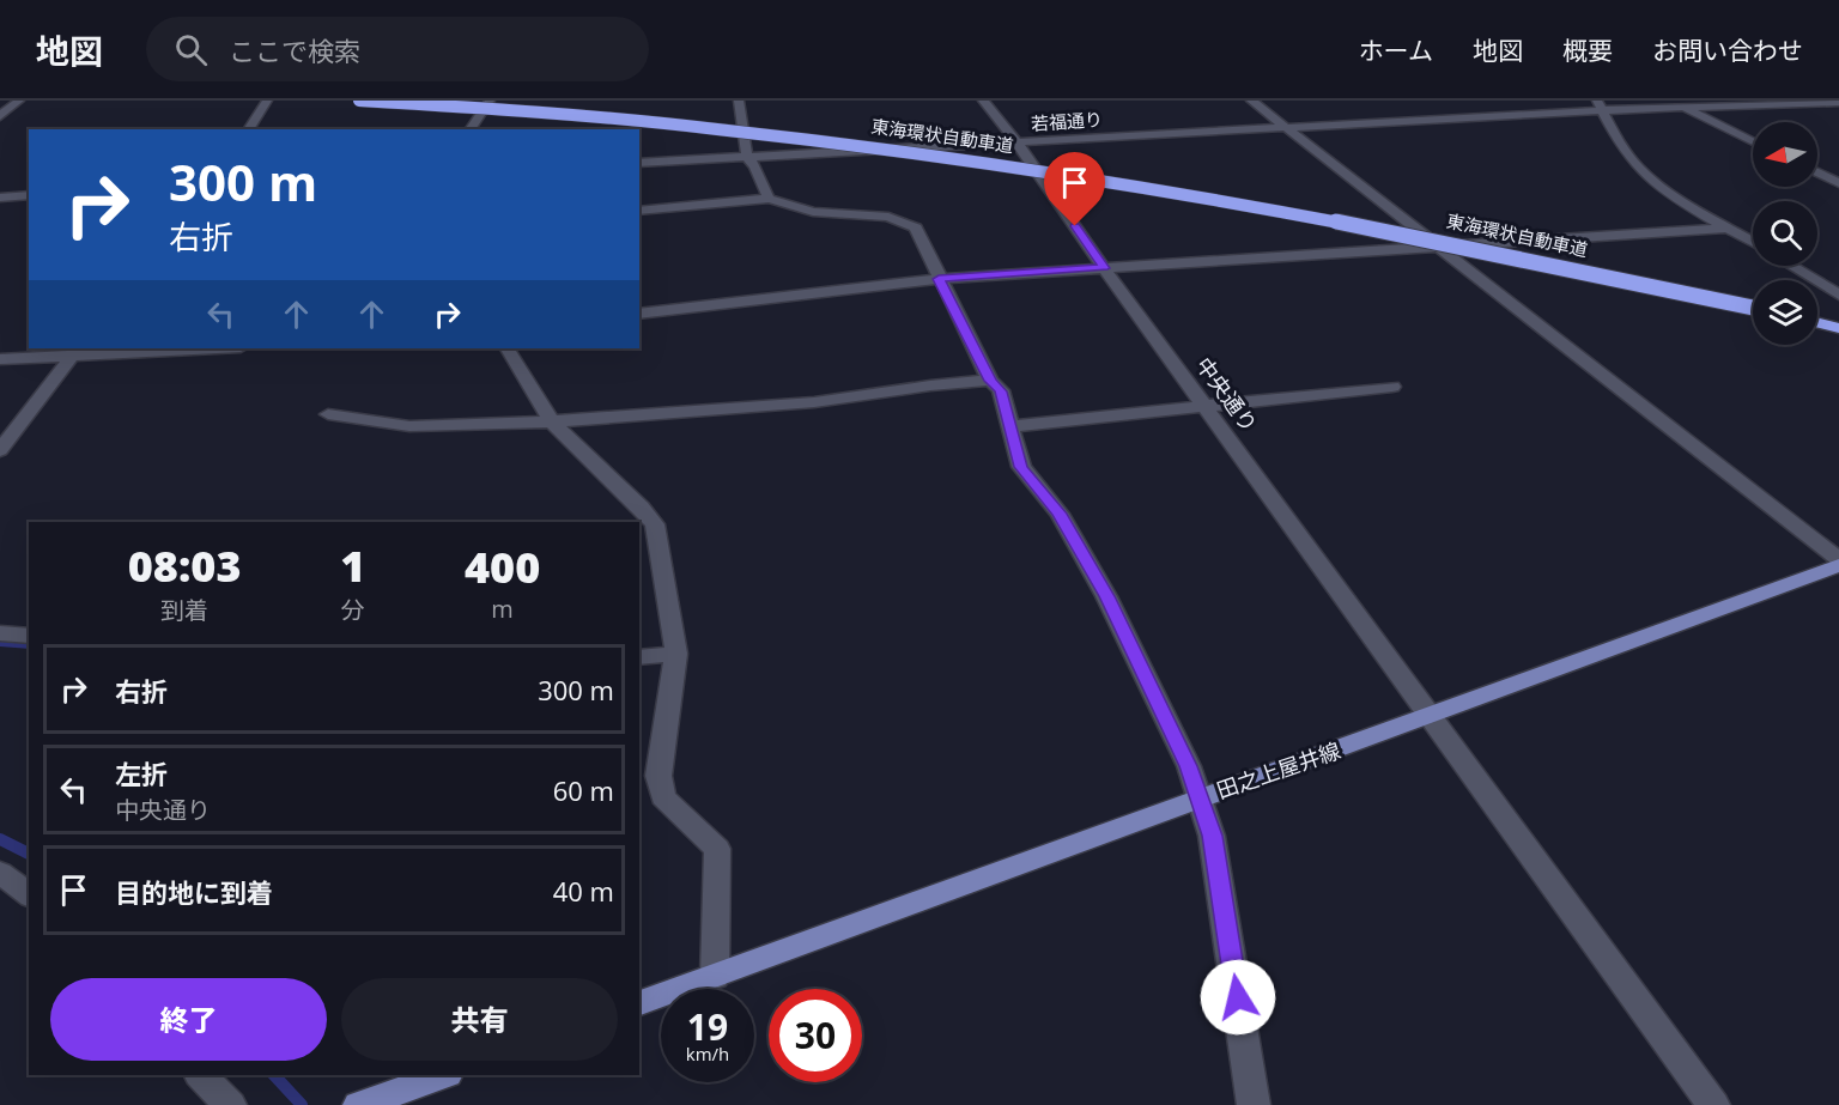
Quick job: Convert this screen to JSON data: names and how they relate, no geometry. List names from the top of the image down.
{
  "streets": {
    "highway": ["東海環状自動車道"],
    "main road": ["田之上屋井線"],
    "street": ["若福通り", "中央通り"]
  },
  "crossings": [
    ["若福通り", "中央通り"],
    ["中央通り", "田之上屋井線"]
  ],
  "north": "left",
  "page": {
    "header": "地図",
    "search": "ここで検索",
    "nav": [
      "ホーム",
      "地図",
      "概要",
      "お問い合わせ"
    ],
    "turn": ["300 m", "右折"],
    "eta": [
      "08:03",
      "到着",
      "1",
      "分",
      "400",
      "m"
    ],
    "list": [
      {
        "name": "右折",
        "value": "300 m"
      },
      {
        "name": "左折",
        "note": "中央通り",
        "value": "60 m"
      },
      {
        "name": "目的地に到着",
        "value": "40 m"
      }
    ],
    "buttons": ["終了", "共有"],
    "speed": "19 km/h",
    "limit": "30"
  }
}
